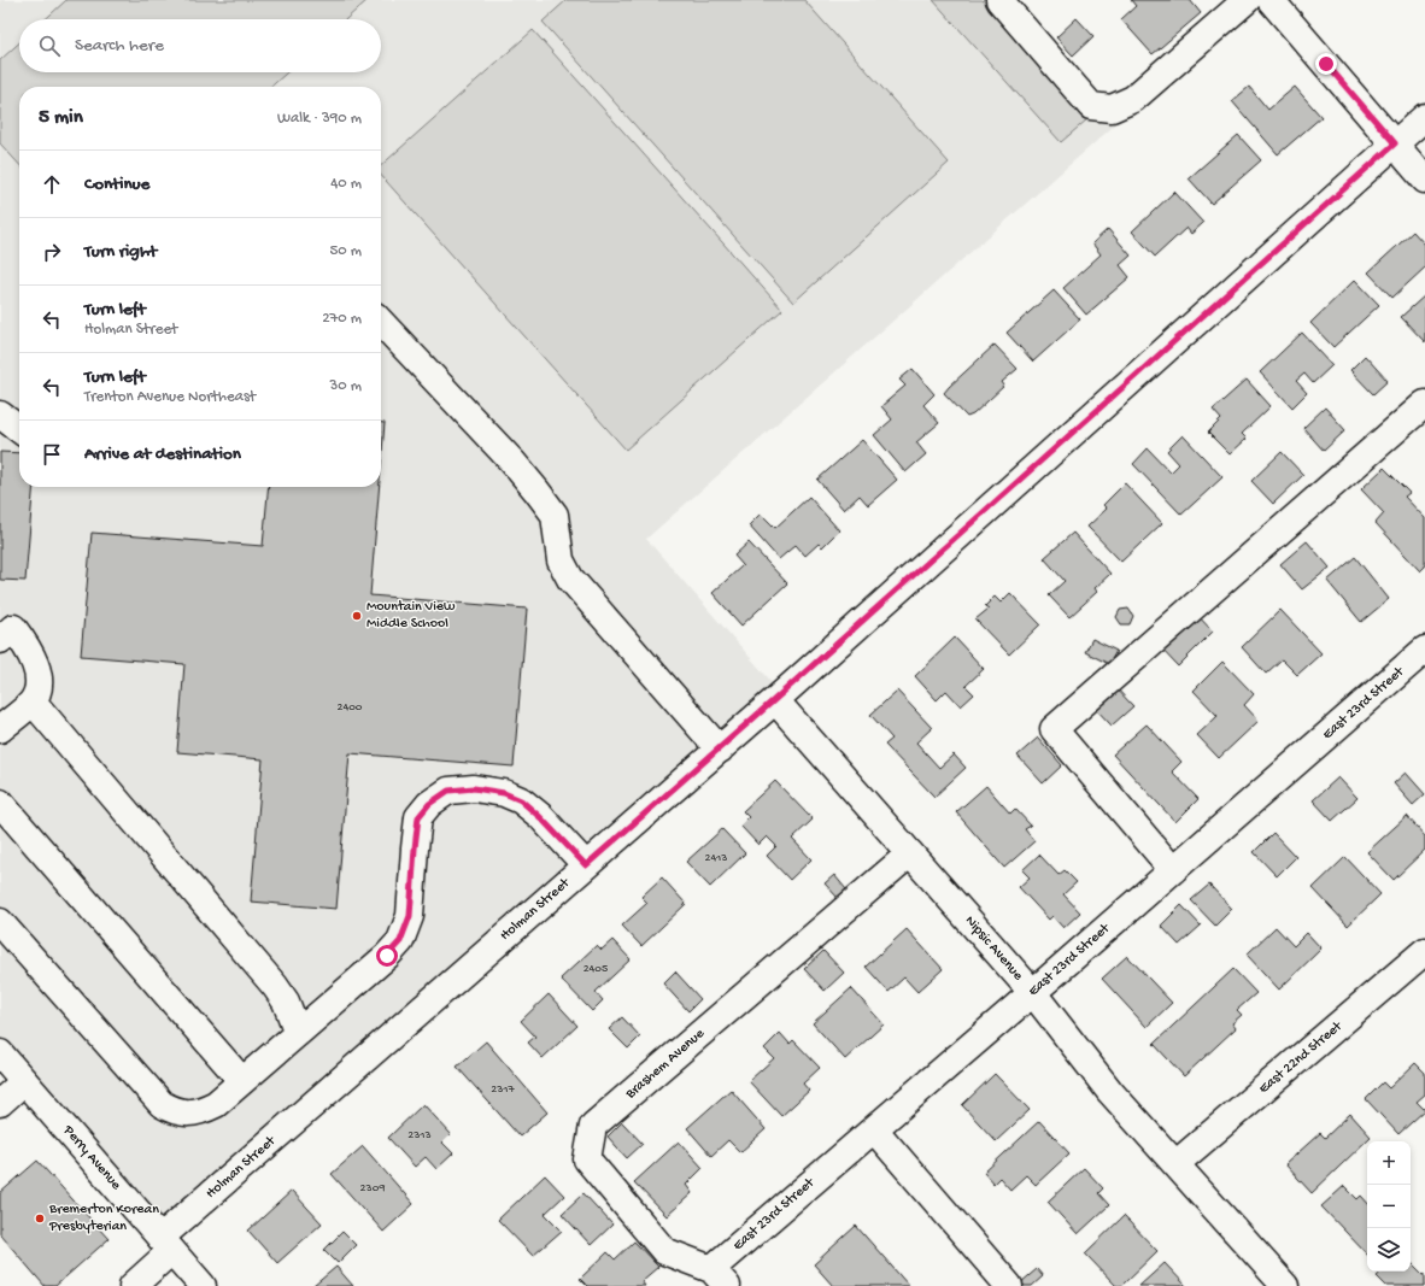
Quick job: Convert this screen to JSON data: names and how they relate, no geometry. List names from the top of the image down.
{
  "streets": {
    "street": [
      "East 23rd Street",
      "Holman Street",
      "Nipsic Avenue",
      "East 22nd Street",
      "Brashem Avenue",
      "Perry Avenue"
    ]
  },
  "crossings": [
    ["East 23rd Street", "Nipsic Avenue"],
    ["East 23rd Street", "Brashem Avenue"],
    ["Holman Street", "Nipsic Avenue"],
    ["Holman Street", "Perry Avenue"],
    ["Nipsic Avenue", "East 22nd Street"],
    ["Nipsic Avenue", "Brashem Avenue"]
  ],
  "places": ["Mountain View Middle School", "Bremerton Korean Presbyterian"],
  "house_numbers": [
    "2400",
    "2413",
    "2405",
    "2317",
    "2313",
    "2309"
  ],
  "page": {
    "search": "Search here",
    "heading": ["5 min", "Walk · 390 m"],
    "list": [
      ["Continue", "40 m"],
      ["Turn right", "50 m"],
      ["Turn left", "Holman Street", "270 m"],
      ["Turn left", "Trenton Avenue Northeast", "30 m"],
      "Arrive at destination"
    ],
    "map_buttons": ["+", "−"]
  }
}
